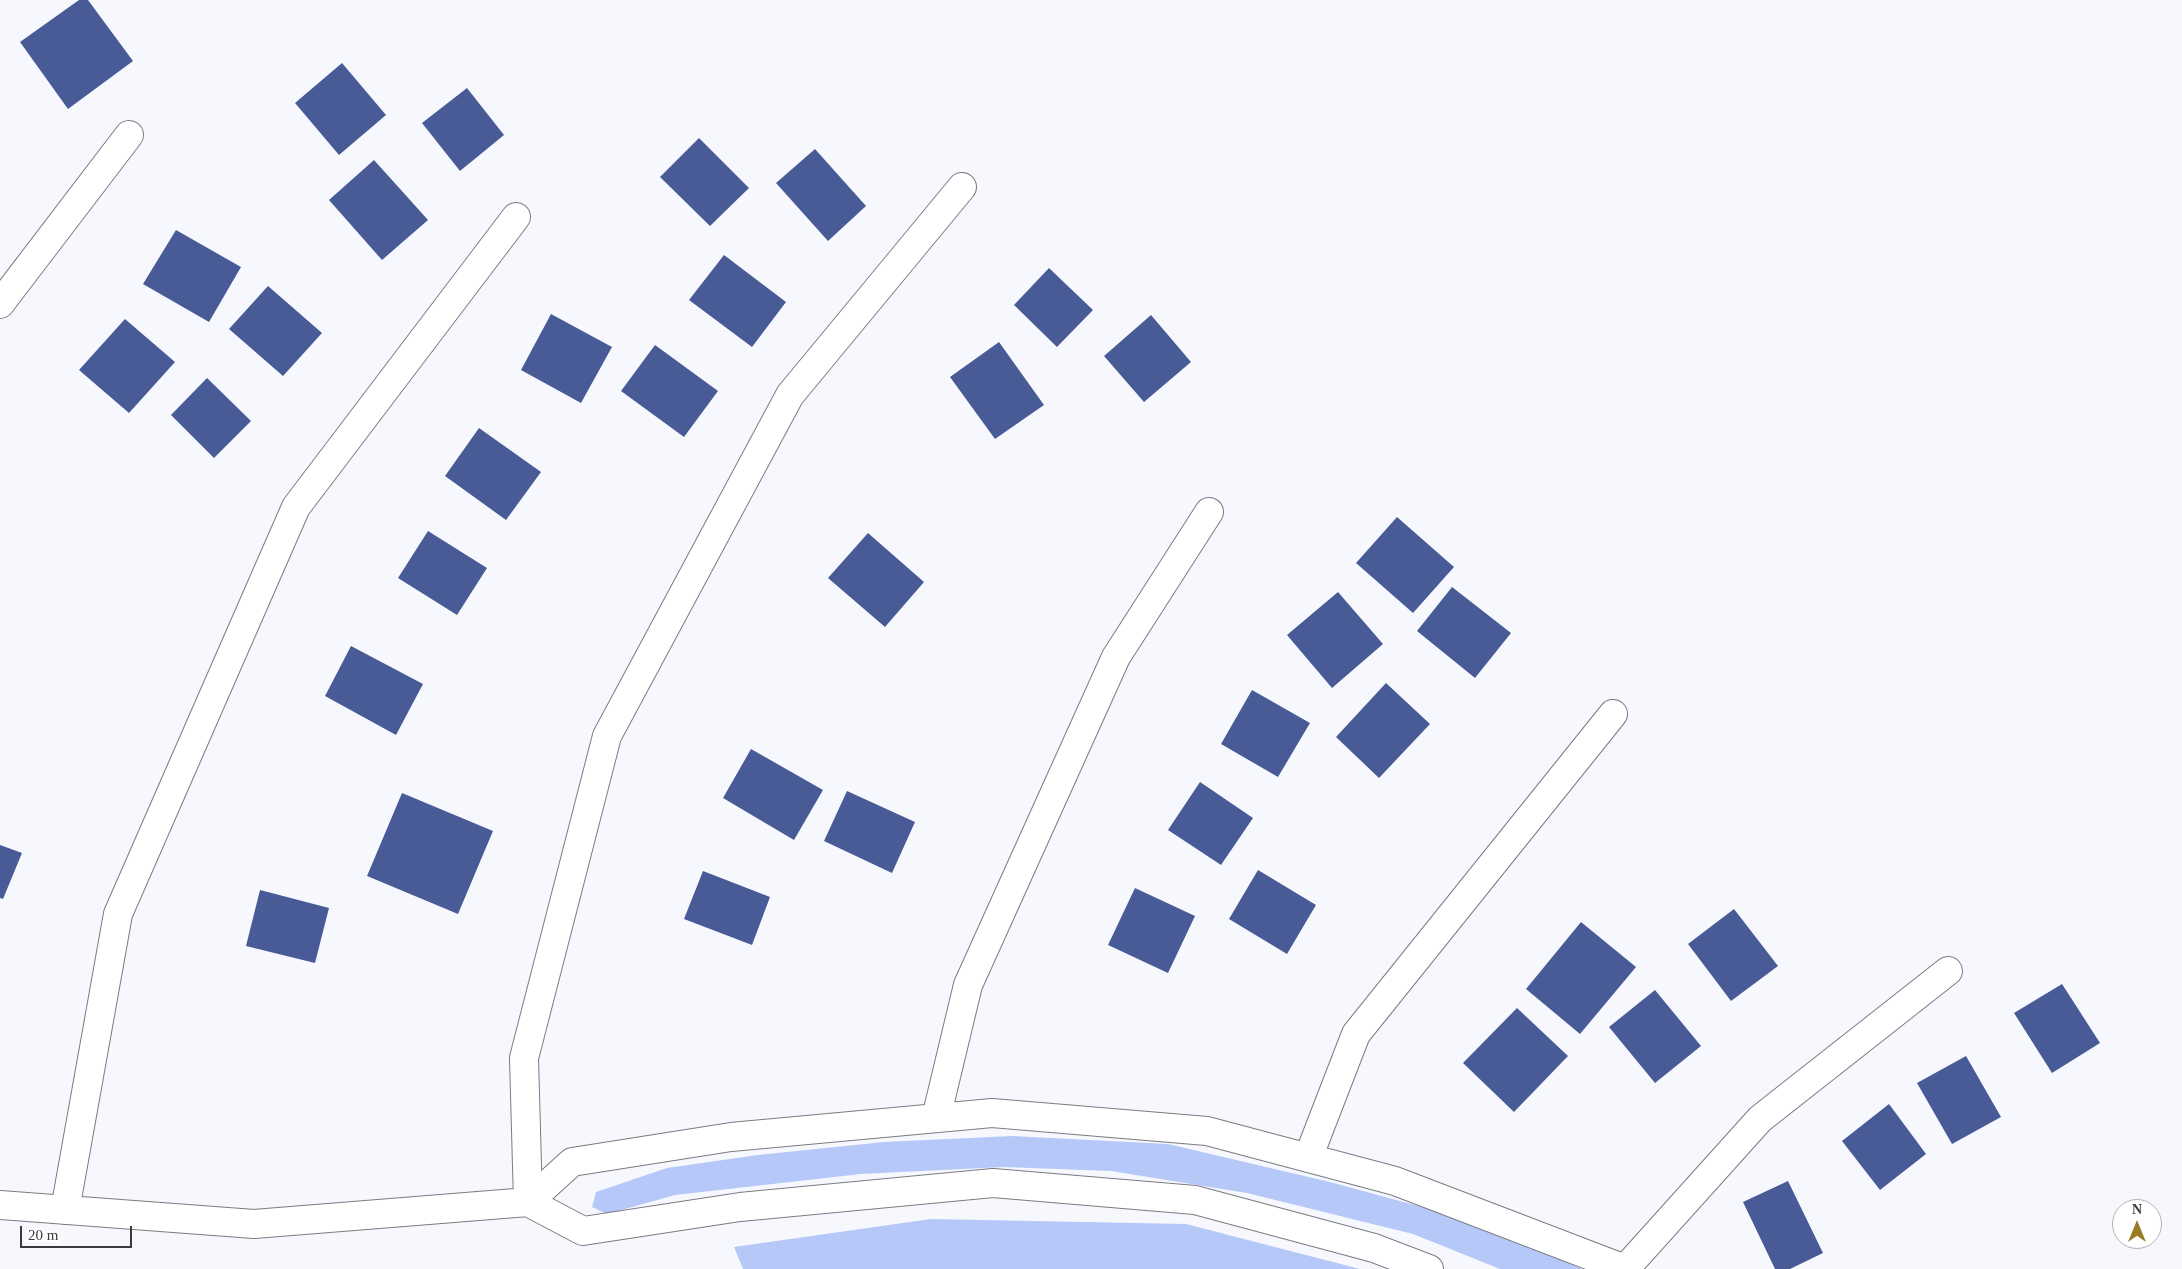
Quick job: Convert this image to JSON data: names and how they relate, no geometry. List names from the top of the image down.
{
  "scale_bar": "20 m",
  "north": "top"
}
